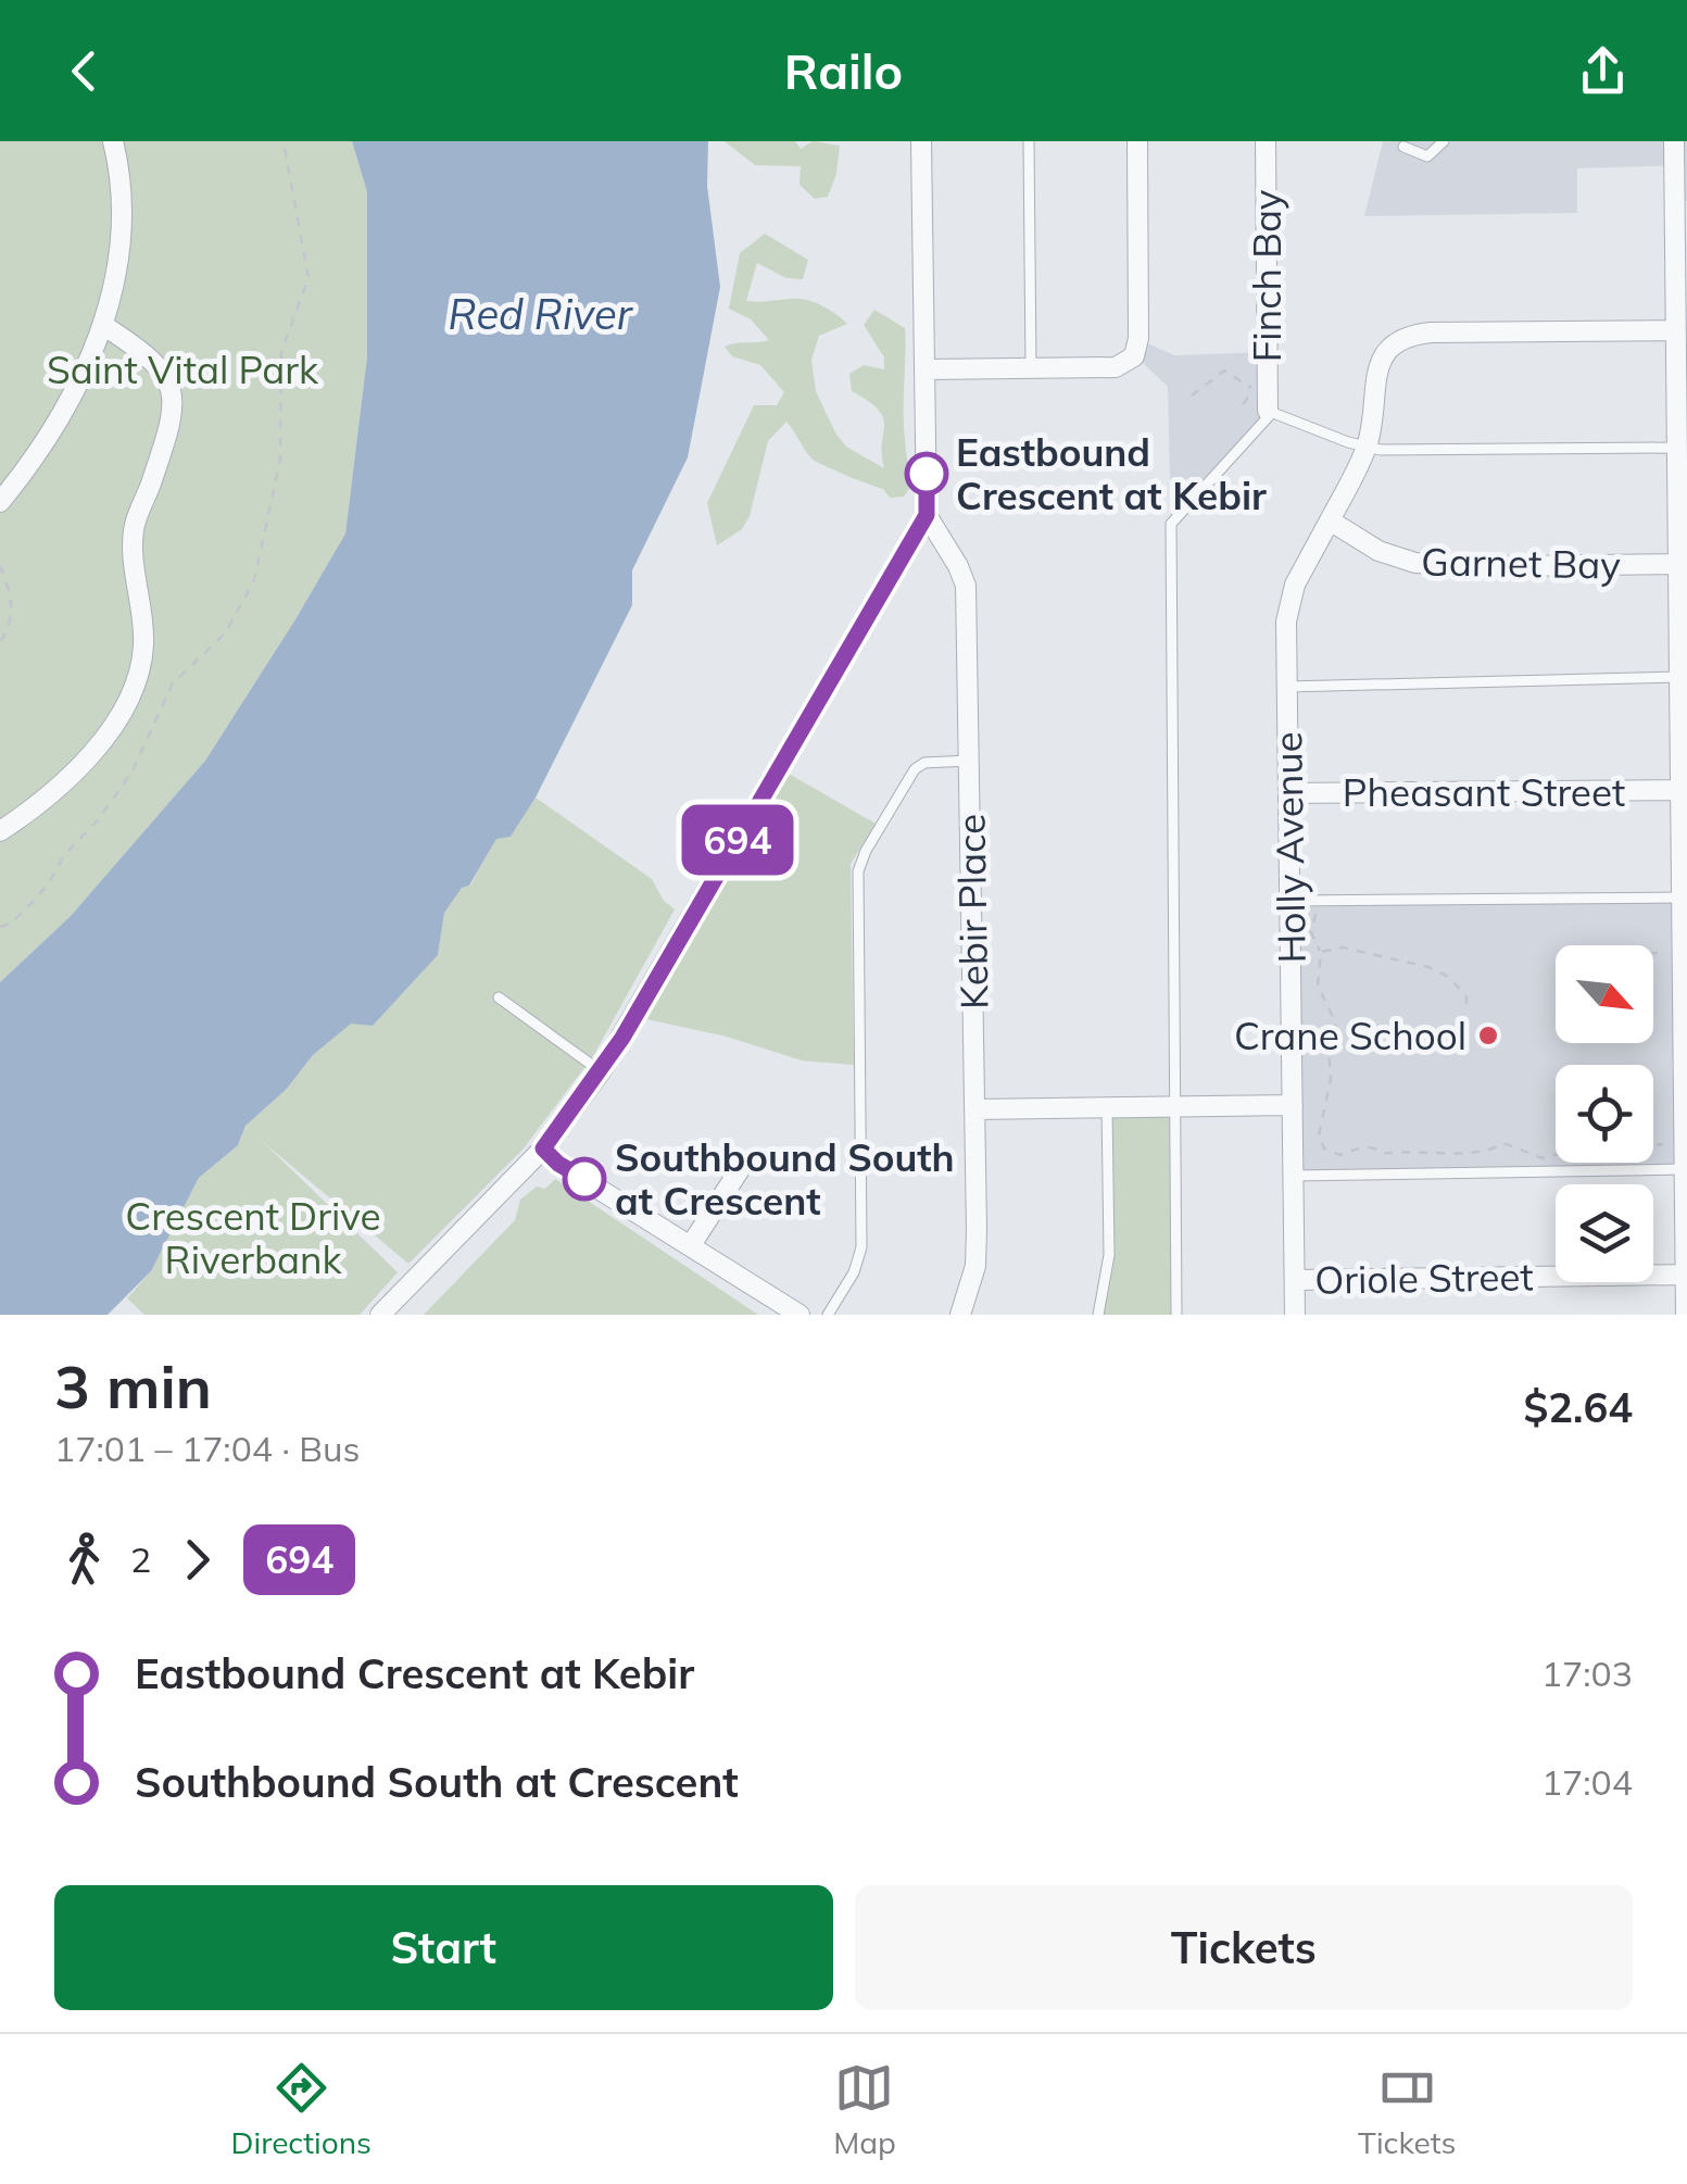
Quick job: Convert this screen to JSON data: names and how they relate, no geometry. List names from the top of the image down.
{
  "streets": {
    "street": [
      "Finch Bay",
      "Garnet Bay",
      "Pheasant Street",
      "Holly Avenue",
      "Kebir Place",
      "Oriole Street"
    ]
  },
  "crossings": [
    ["Garnet Bay", "Holly Avenue"],
    ["Pheasant Street", "Holly Avenue"],
    ["Holly Avenue", "Oriole Street"]
  ],
  "water": ["Red River"],
  "parks": ["Saint Vital Park", "Crescent Drive Riverbank"],
  "places": ["Eastbound Crescent at Kebir", "Crane School", "Southbound South at Crescent"],
  "lines": ["bus line 694"],
  "north": "bottom right",
  "page": {
    "header": "Railo",
    "on_map": "694",
    "heading": ["3 min", "17:01 – 17:04 · Bus", "$2.64"],
    "legs": ["2", "694"],
    "list": [
      {
        "name": "Eastbound Crescent at Kebir",
        "value": "17:03"
      },
      {
        "name": "Southbound South at Crescent",
        "value": "17:04"
      }
    ],
    "buttons": ["Start", "Tickets"],
    "tabs": ["Directions", "Map", "Tickets"]
  }
}
